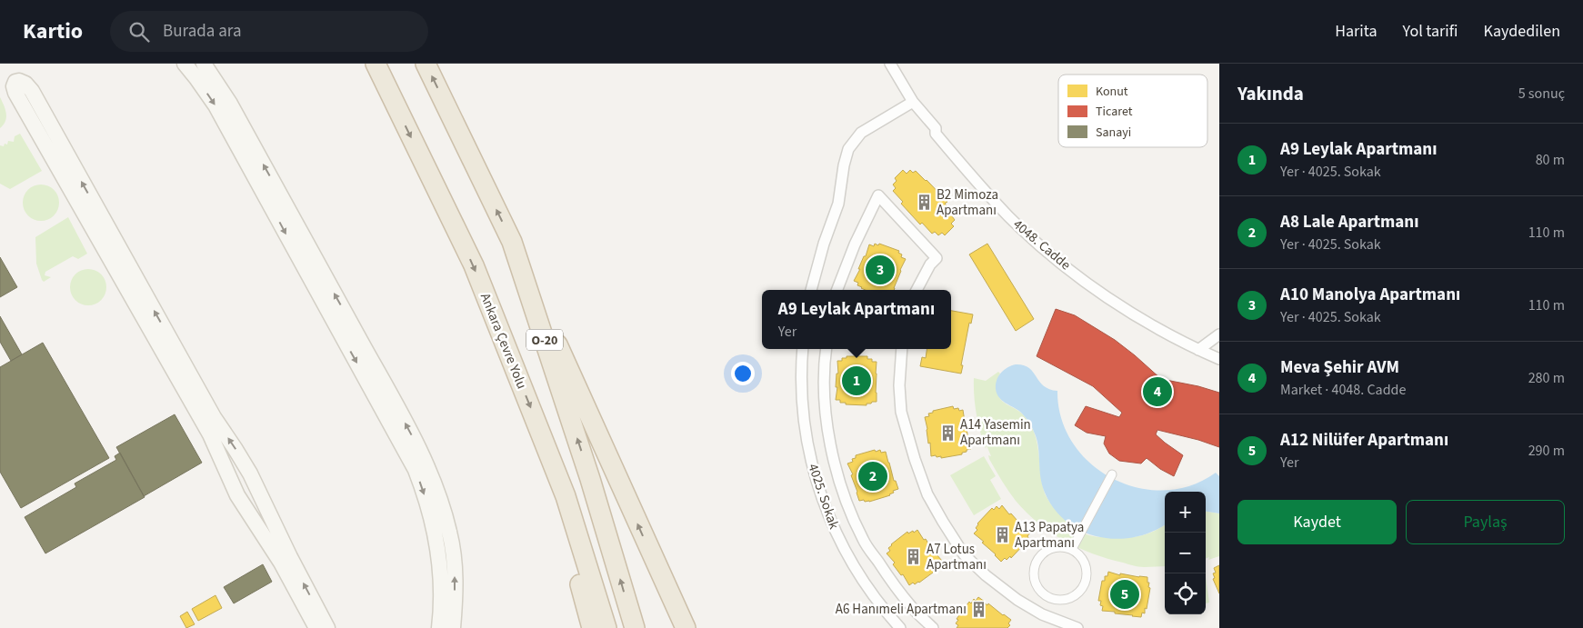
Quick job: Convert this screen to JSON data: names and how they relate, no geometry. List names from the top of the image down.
{
  "streets": {
    "highway": ["O-20", "Ankara Çevre Yolu"],
    "street": ["4048. Cadde", "4025. Sokak"]
  },
  "places": {
    "building": [
      "B2 Mimoza Apartmanı",
      "A14 Yasemin Apartmanı",
      "A13 Papatya Apartmanı",
      "A7 Lotus Apartmanı",
      "A6 Hanımeli Apartmanı"
    ]
  },
  "legend": ["Konut", "Ticaret", "Sanayi"],
  "page": {
    "header": "Kartio",
    "search": "Burada ara",
    "nav": ["Harita", "Yol tarifi", "Kaydedilen"],
    "heading": ["Yakında", "5 sonuç"],
    "list": [
      {
        "mark": "1",
        "name": "A9 Leylak Apartmanı",
        "note": "Yer · 4025. Sokak",
        "value": "80 m"
      },
      {
        "mark": "2",
        "name": "A8 Lale Apartmanı",
        "note": "Yer · 4025. Sokak",
        "value": "110 m"
      },
      {
        "mark": "3",
        "name": "A10 Manolya Apartmanı",
        "note": "Yer · 4025. Sokak",
        "value": "110 m"
      },
      {
        "mark": "4",
        "name": "Meva Şehir AVM",
        "note": "Market · 4048. Cadde",
        "value": "280 m"
      },
      {
        "mark": "5",
        "name": "A12 Nilüfer Apartmanı",
        "note": "Yer",
        "value": "290 m"
      }
    ],
    "pins": [
      "3",
      "1",
      "4",
      "2",
      "5"
    ],
    "popup": ["A9 Leylak Apartmanı", "Yer"],
    "buttons": ["Kaydet", "Paylaş"],
    "map_buttons": ["+", "−"]
  }
}
